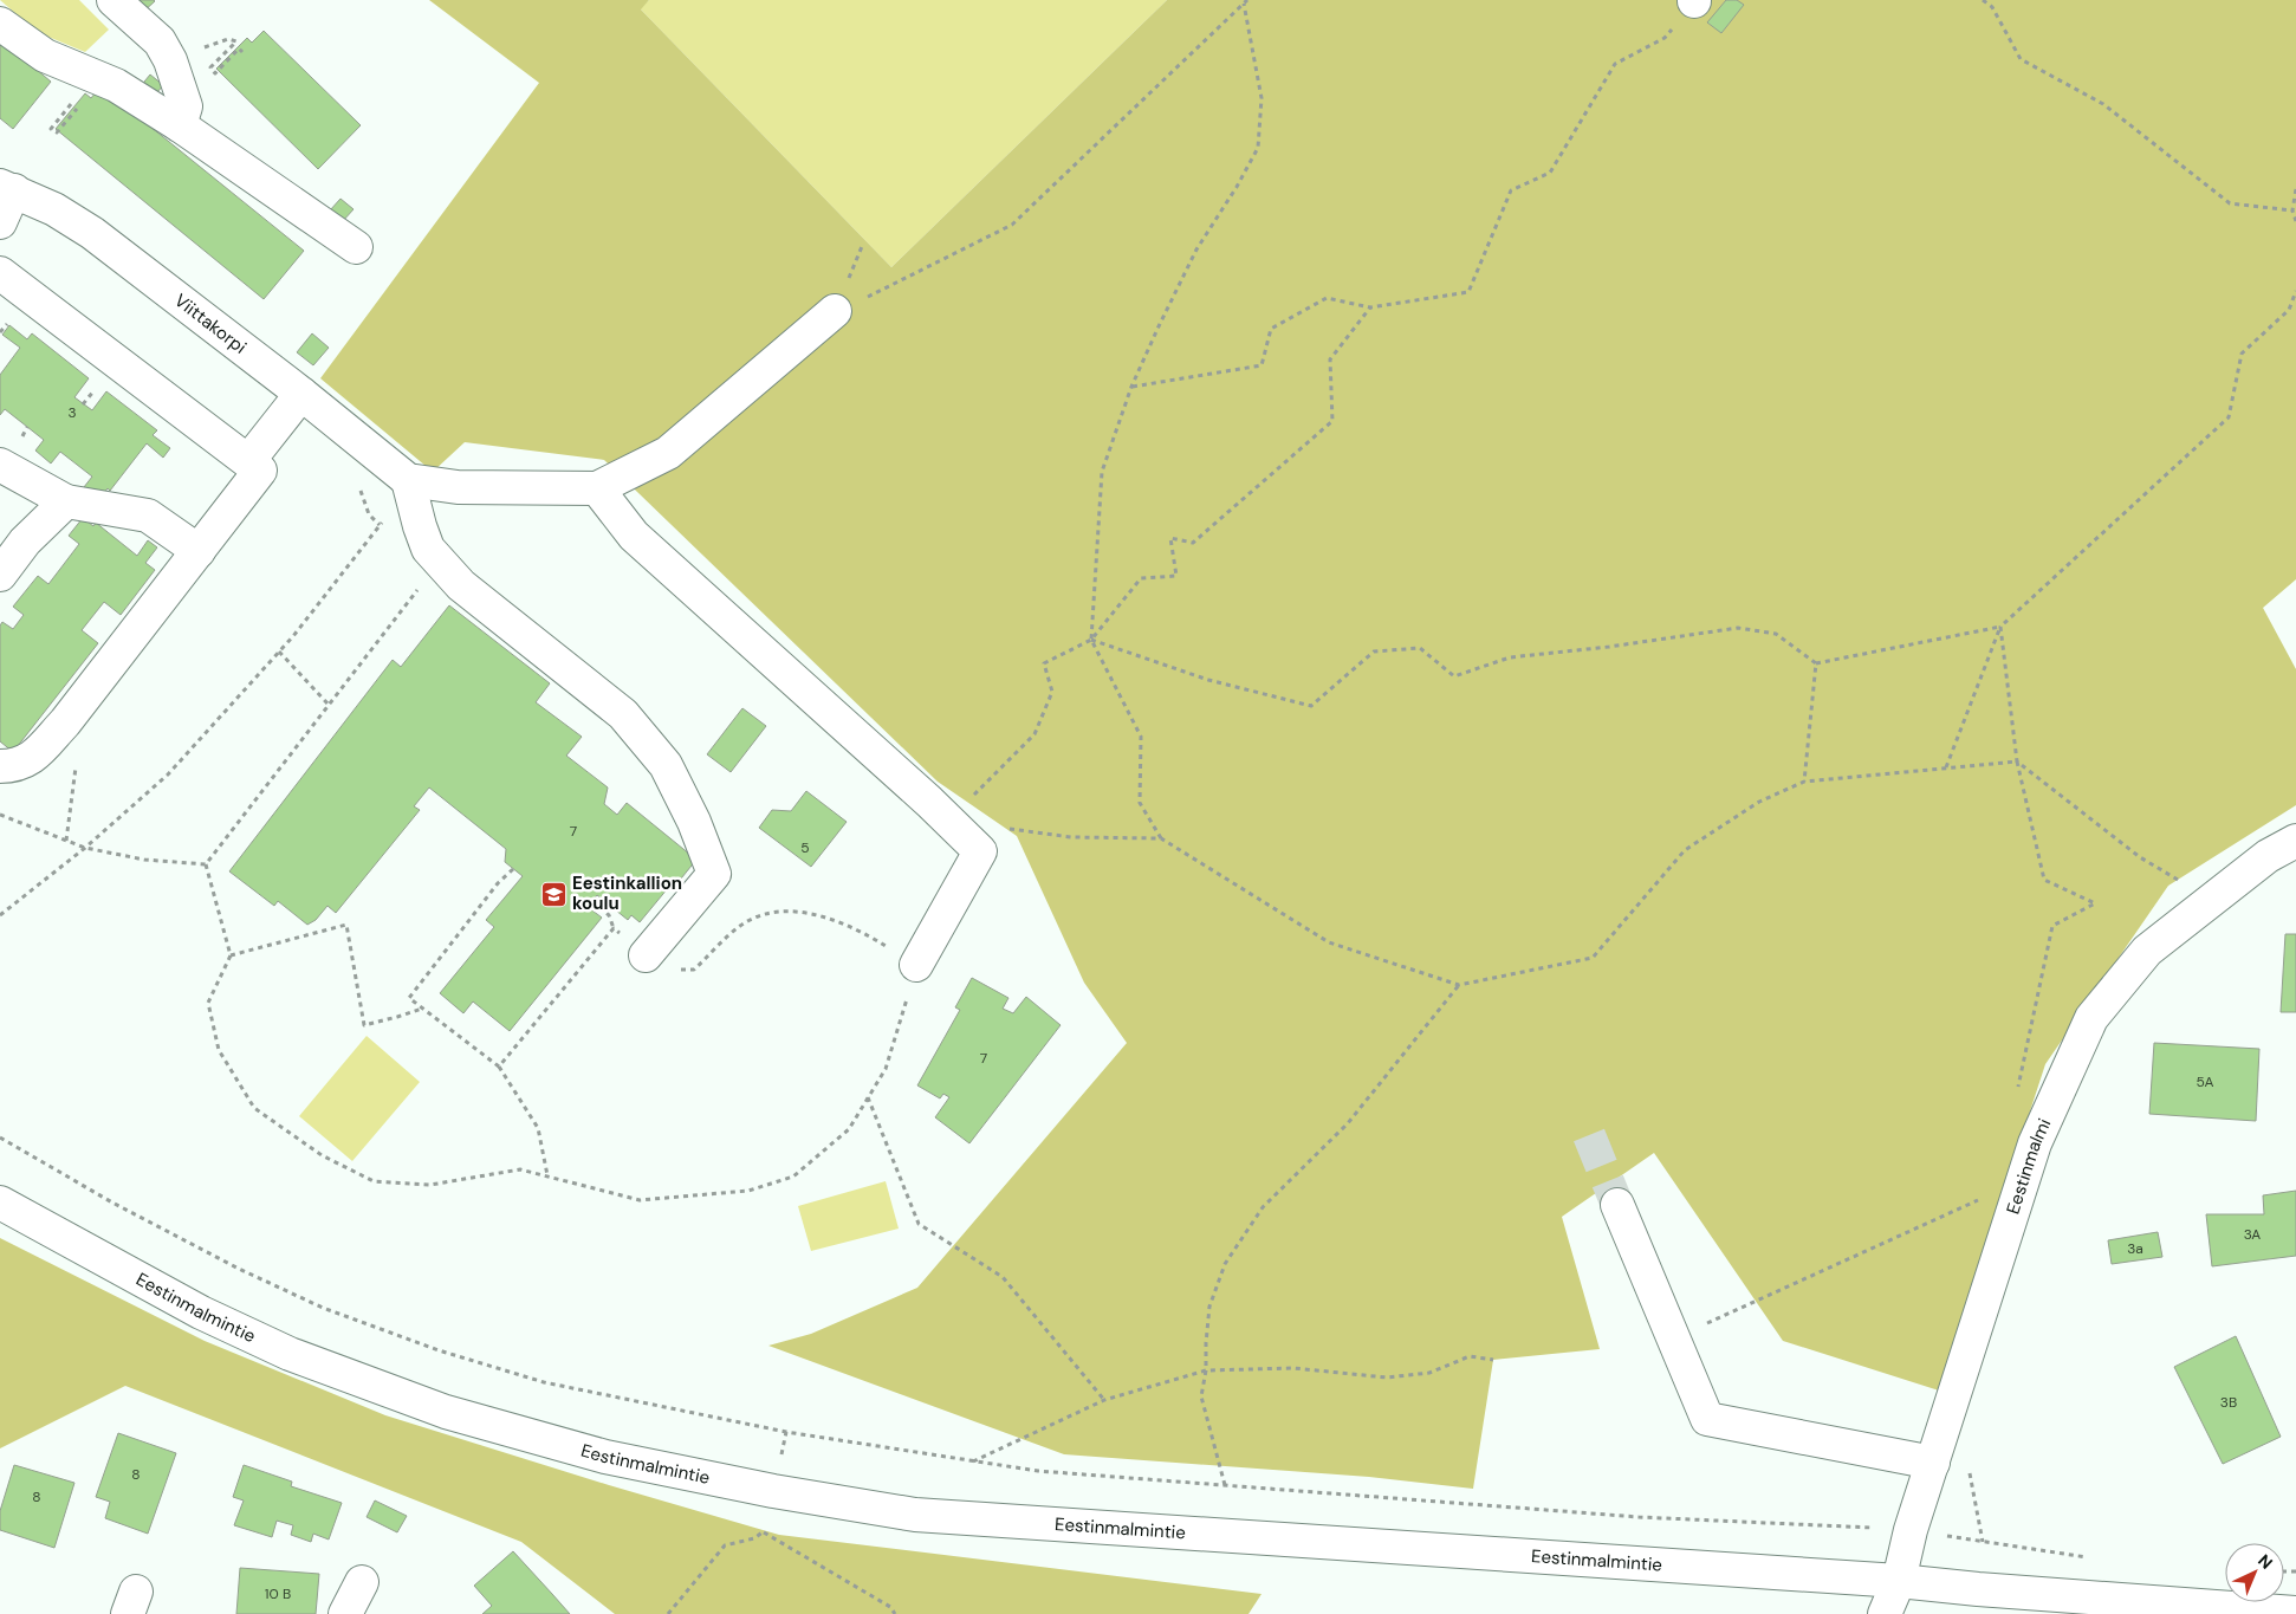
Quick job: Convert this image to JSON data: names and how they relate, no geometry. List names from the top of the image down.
{
  "streets": {
    "street": ["Viittakorpi", "Eestinmalmi", "Eestinmalmintie"]
  },
  "crossings": [
    ["Eestinmalmi", "Eestinmalmintie"]
  ],
  "places": {
    "school or university": ["Eestinkallion koulu"]
  },
  "house_numbers": [
    "3",
    "7",
    "5",
    "7",
    "5A",
    "3A",
    "3a",
    "3B",
    "8",
    "8",
    "10 B"
  ],
  "north": "top right"
}
